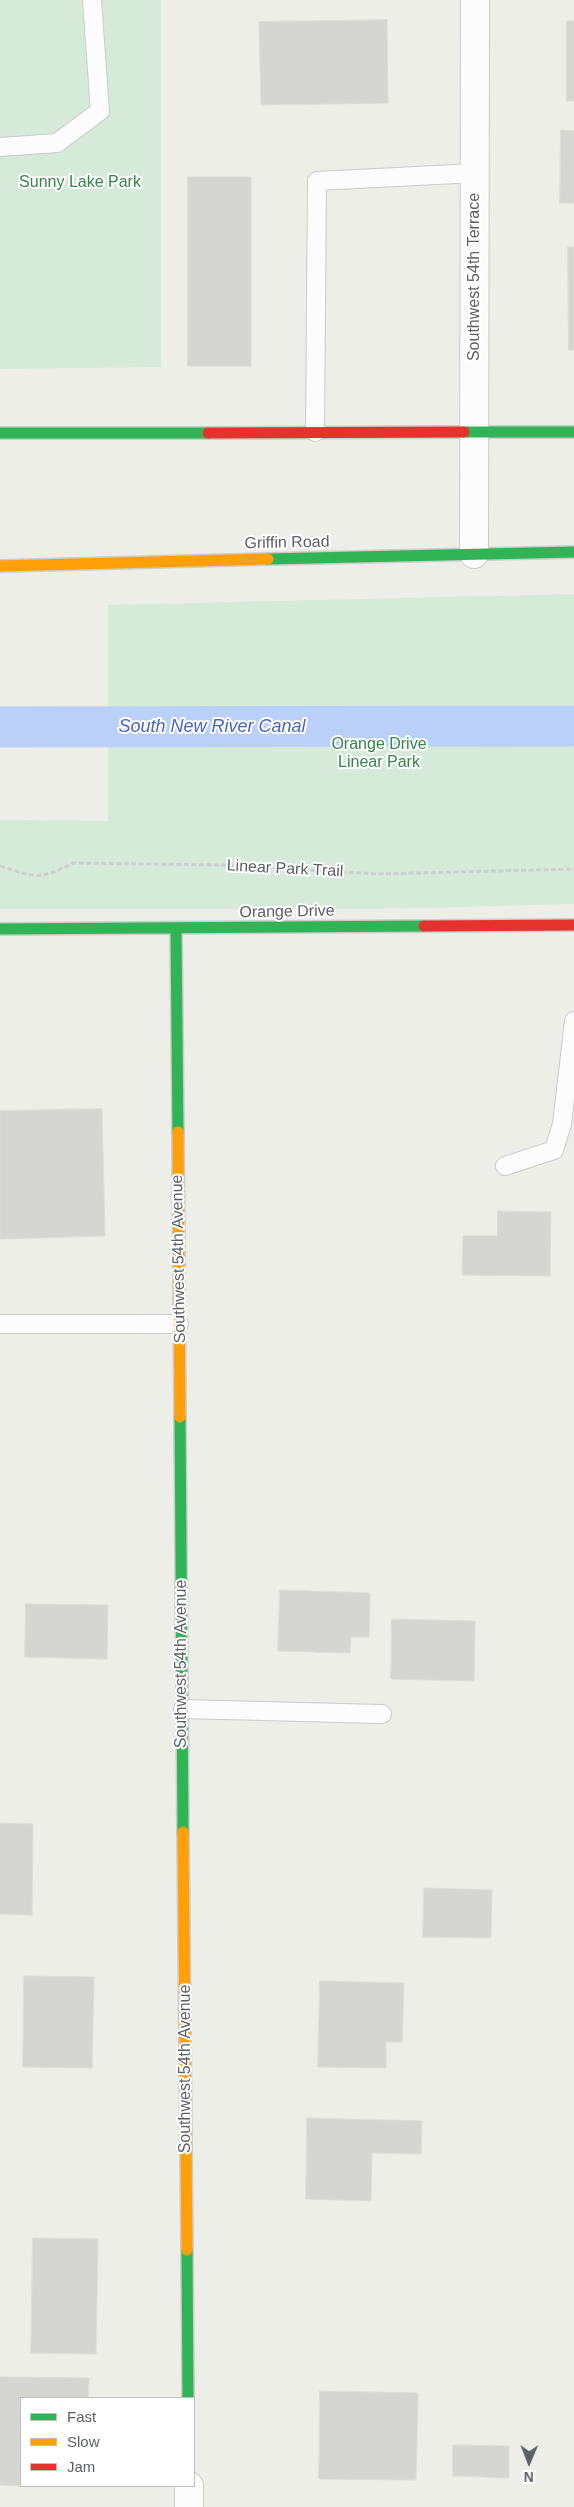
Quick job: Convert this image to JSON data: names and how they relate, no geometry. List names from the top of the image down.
{
  "streets": {
    "street": [
      "Southwest 54th Terrace",
      "Griffin Road",
      "Orange Drive",
      "Southwest 54th Avenue"
    ],
    "path": ["Linear Park Trail"]
  },
  "crossings": [
    ["Southwest 54th Terrace", "Griffin Road"],
    ["Orange Drive", "Southwest 54th Avenue"]
  ],
  "water": ["South New River Canal"],
  "parks": ["Sunny Lake Park", "Orange Drive Linear Park"],
  "legend": ["Fast", "Slow", "Jam"],
  "north": "bottom"
}
